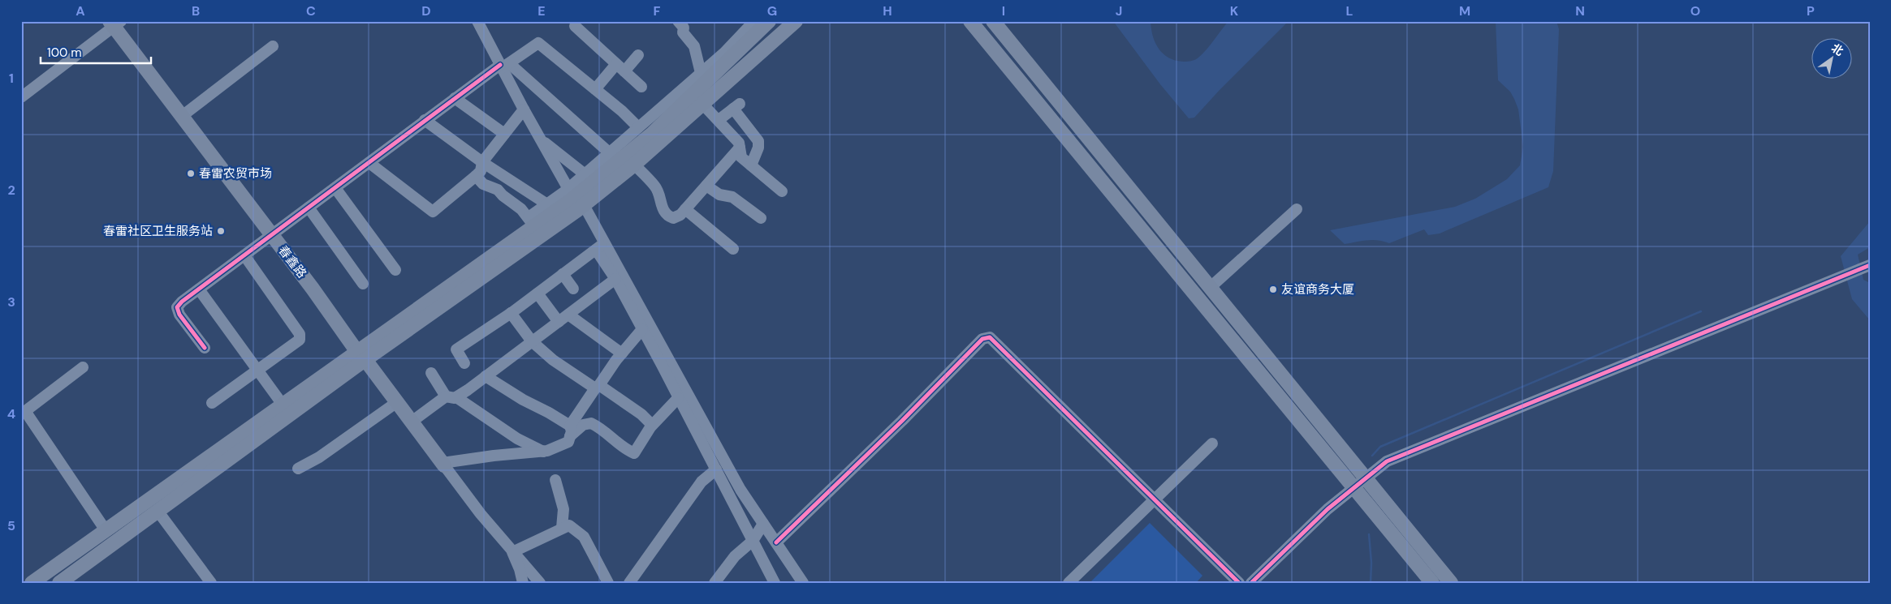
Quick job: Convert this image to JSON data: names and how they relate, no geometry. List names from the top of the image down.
{
  "streets": {
    "main road": ["春鑫路"]
  },
  "places": ["春雷农贸市场", "春雷社区卫生服务站", "友谊商务大厦"],
  "scale_bar": "100 m",
  "north": "top right",
  "grid": {
    "columns": [
      "A",
      "B",
      "C",
      "D",
      "E",
      "F",
      "G",
      "H",
      "I",
      "J",
      "K",
      "L",
      "M",
      "N",
      "O",
      "P"
    ],
    "rows": [
      "1",
      "2",
      "3",
      "4",
      "5"
    ]
  }
}
